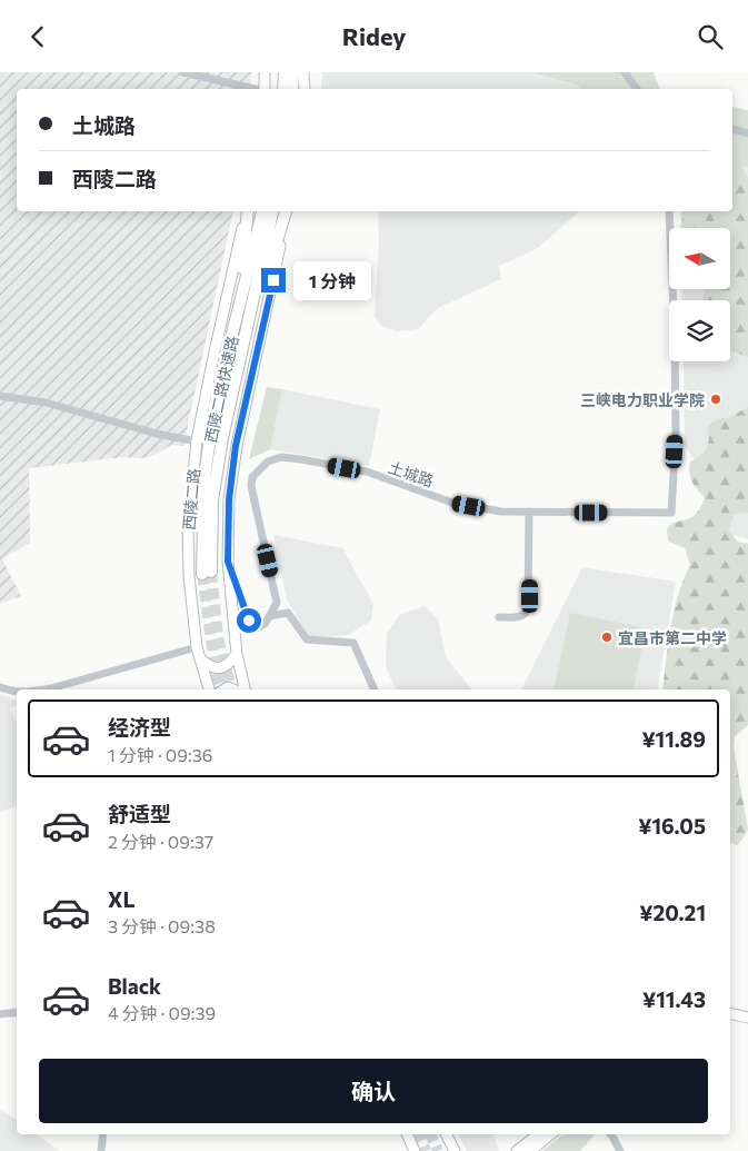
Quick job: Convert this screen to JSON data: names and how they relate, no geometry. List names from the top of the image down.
{
  "streets": {
    "highway": ["西陵二路快速路"],
    "main road": ["西陵二路"],
    "street": ["土城路"]
  },
  "places": ["三峡电力职业学院", "宜昌市第二中学"],
  "north": "left",
  "page": {
    "header": "Ridey",
    "banner": ["土城路", "西陵二路"],
    "bubble": "1 分钟",
    "list": [
      {
        "name": "经济型",
        "note": "1 分钟 · 09:36",
        "value": "¥11.89"
      },
      {
        "name": "舒适型",
        "note": "2 分钟 · 09:37",
        "value": "¥16.05"
      },
      {
        "name": "XL",
        "note": "3 分钟 · 09:38",
        "value": "¥20.21"
      },
      {
        "name": "Black",
        "note": "4 分钟 · 09:39",
        "value": "¥11.43"
      }
    ],
    "buttons": "确认"
  }
}
